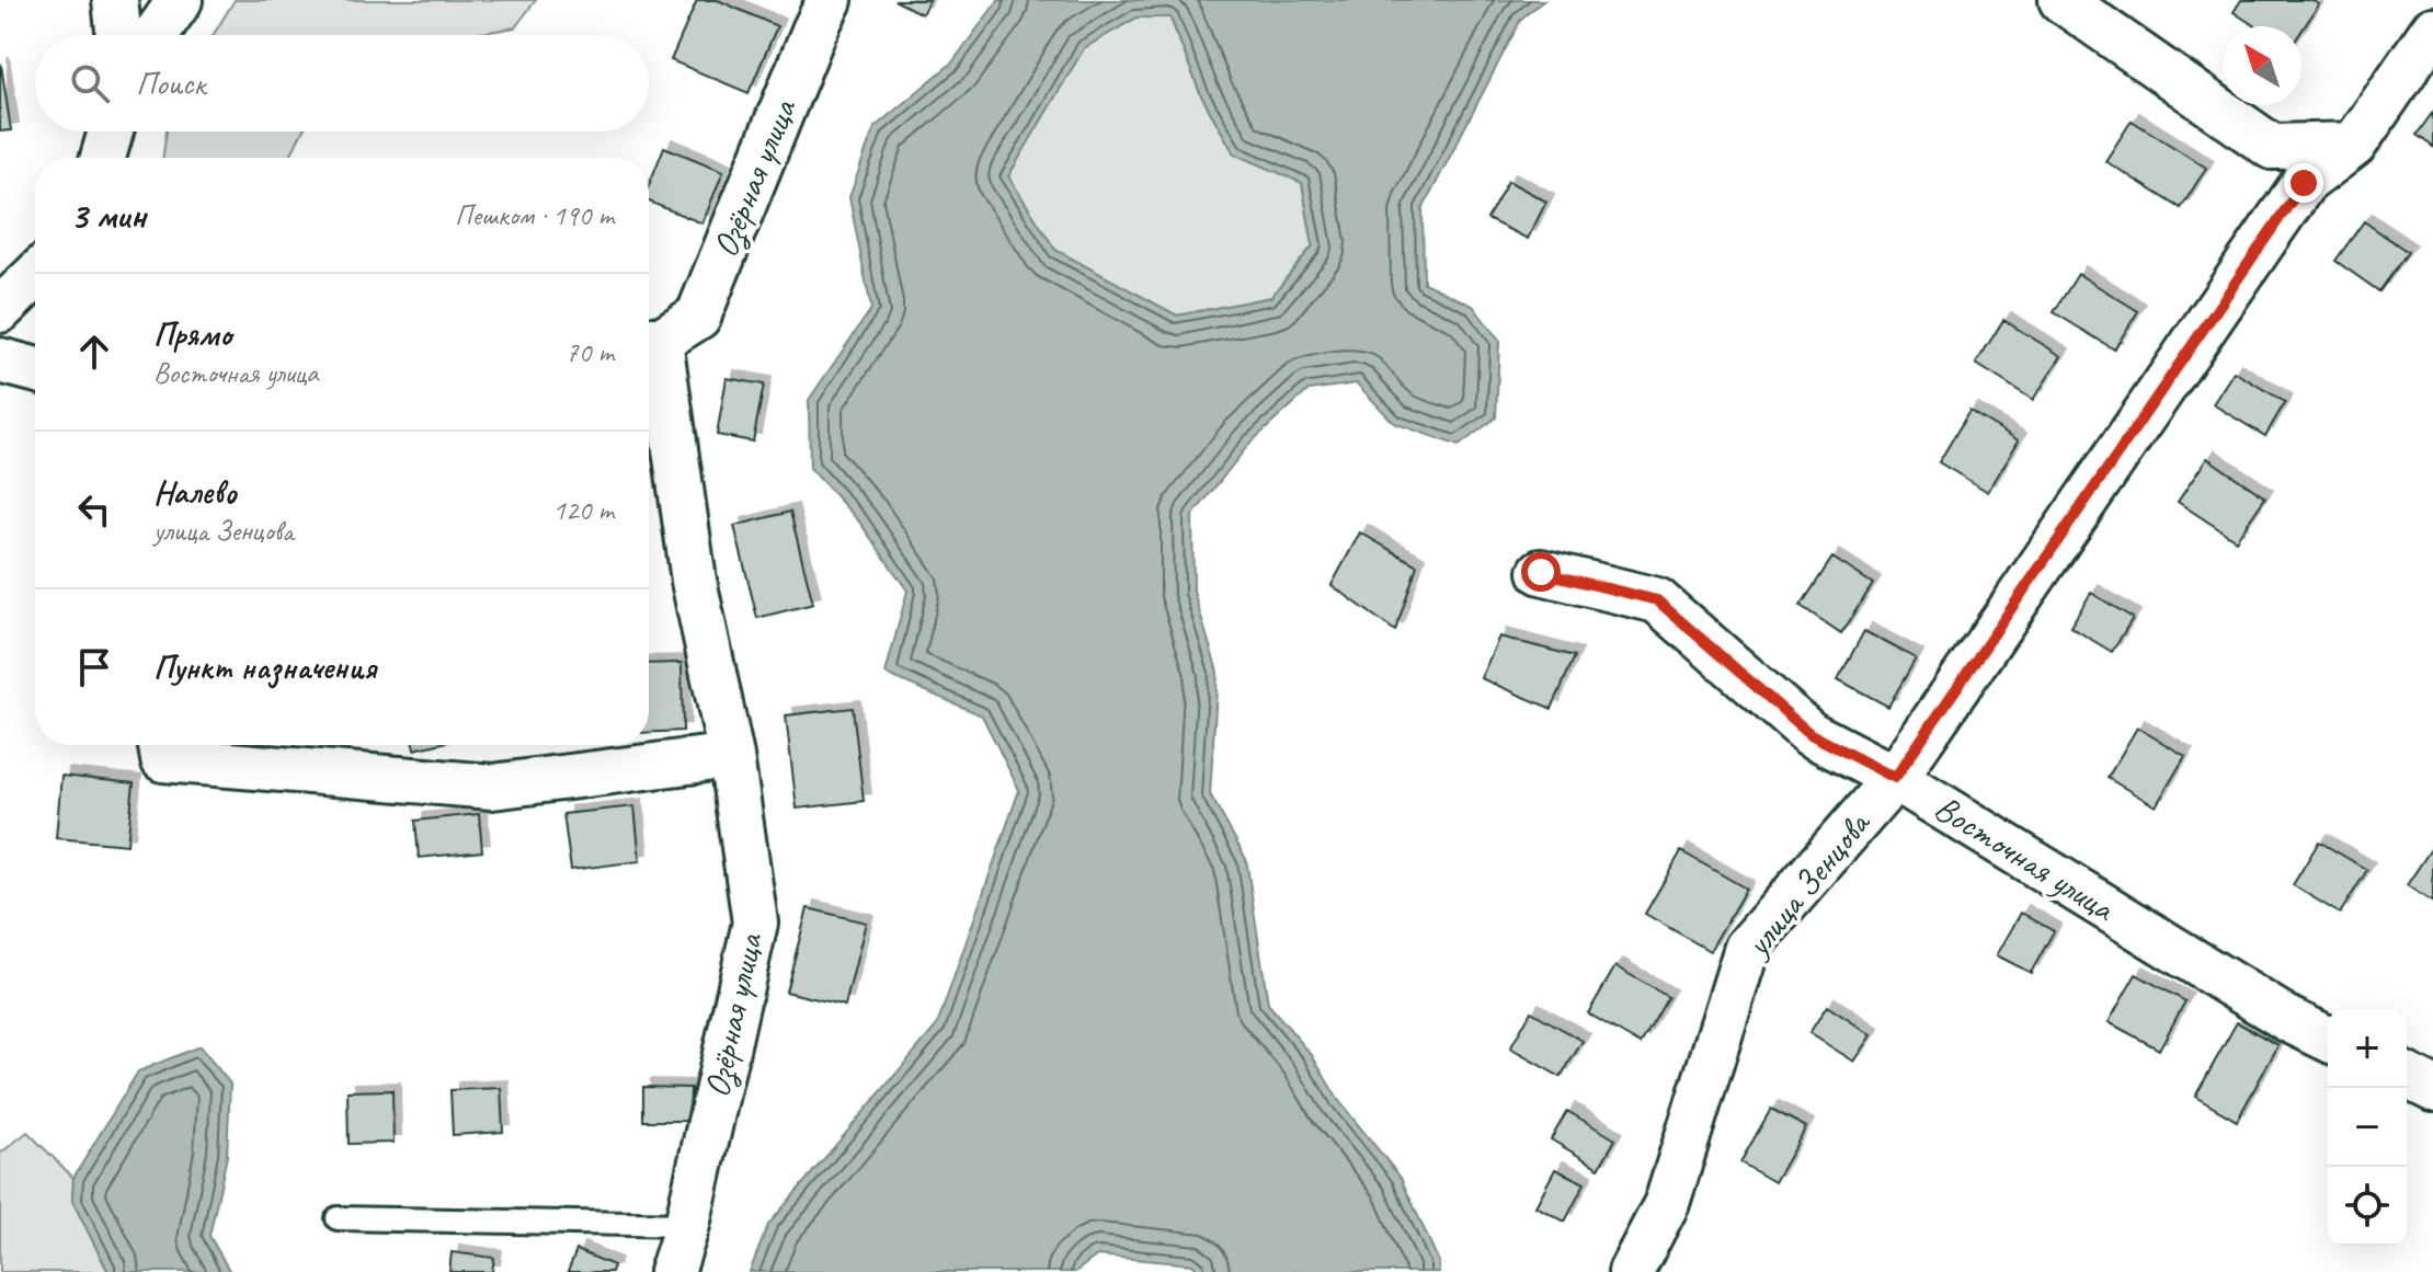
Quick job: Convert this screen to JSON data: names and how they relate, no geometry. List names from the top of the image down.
{
  "streets": {
    "street": ["Озёрная улица", "Восточная улица", "улица Зенцова"]
  },
  "crossings": [
    ["Восточная улица", "улица Зенцова"]
  ],
  "north": "top left",
  "page": {
    "search": "Поиск",
    "heading": ["3 мин", "Пешком · 190 m"],
    "list": [
      ["Прямо", "Восточная улица", "70 m"],
      ["Налево", "улица Зенцова", "120 m"],
      "Пункт назначения"
    ],
    "map_buttons": ["+", "−"]
  }
}
